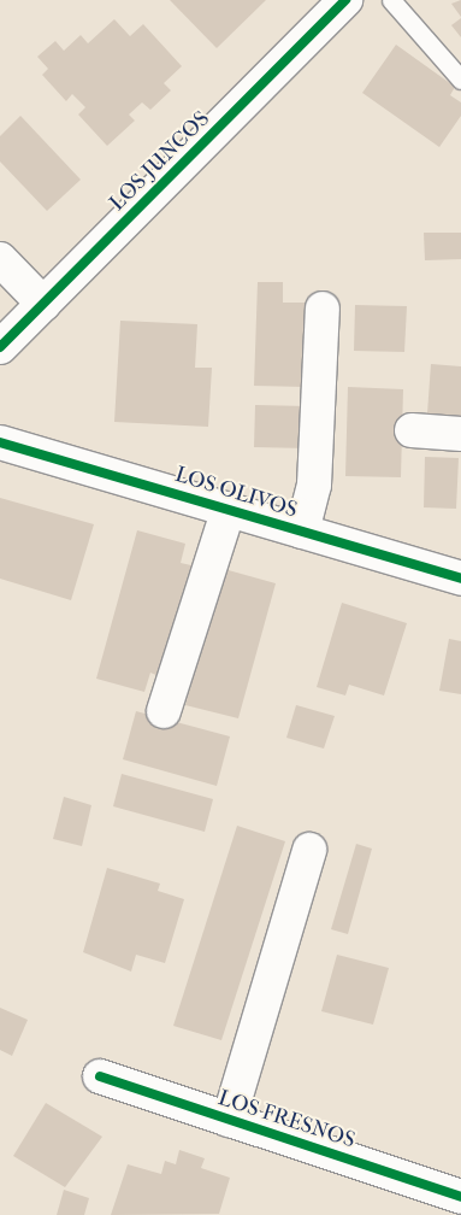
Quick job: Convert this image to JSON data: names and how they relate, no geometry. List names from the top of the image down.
{
  "streets": {
    "street": ["LOS JUNCOS", "LOS OLIVOS", "LOS FRESNOS"]
  }
}
